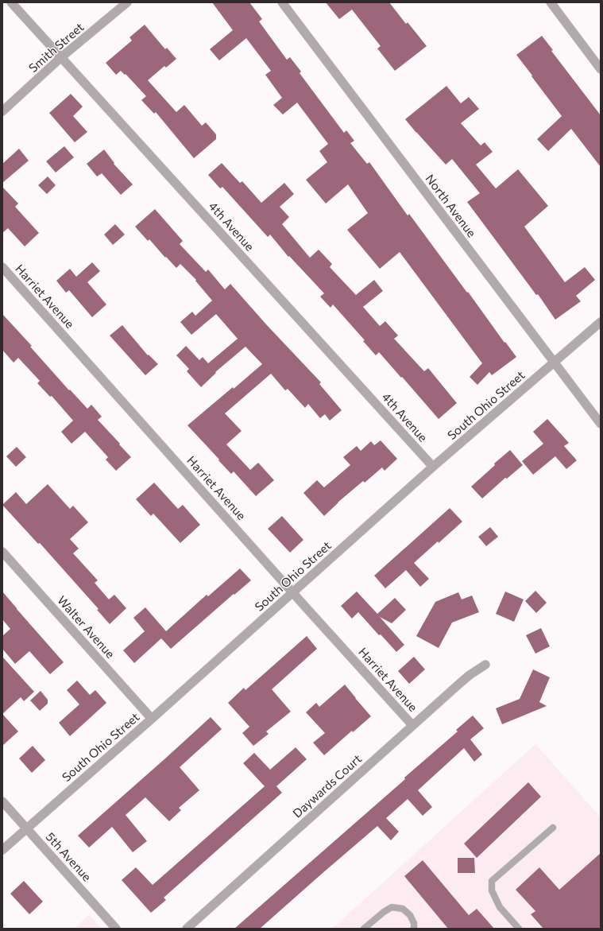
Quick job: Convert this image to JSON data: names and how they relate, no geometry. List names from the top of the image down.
{
  "streets": {
    "street": [
      "Smith Street",
      "North Avenue",
      "4th Avenue",
      "Harriet Avenue",
      "South Ohio Street",
      "Walter Avenue",
      "Daywards Court",
      "5th Avenue"
    ]
  },
  "crossings": [
    ["Smith Street", "4th Avenue"],
    ["North Avenue", "South Ohio Street"],
    ["4th Avenue", "South Ohio Street"],
    ["Harriet Avenue", "South Ohio Street"],
    ["Harriet Avenue", "Daywards Court"],
    ["South Ohio Street", "Walter Avenue"],
    ["South Ohio Street", "5th Avenue"]
  ]
}
